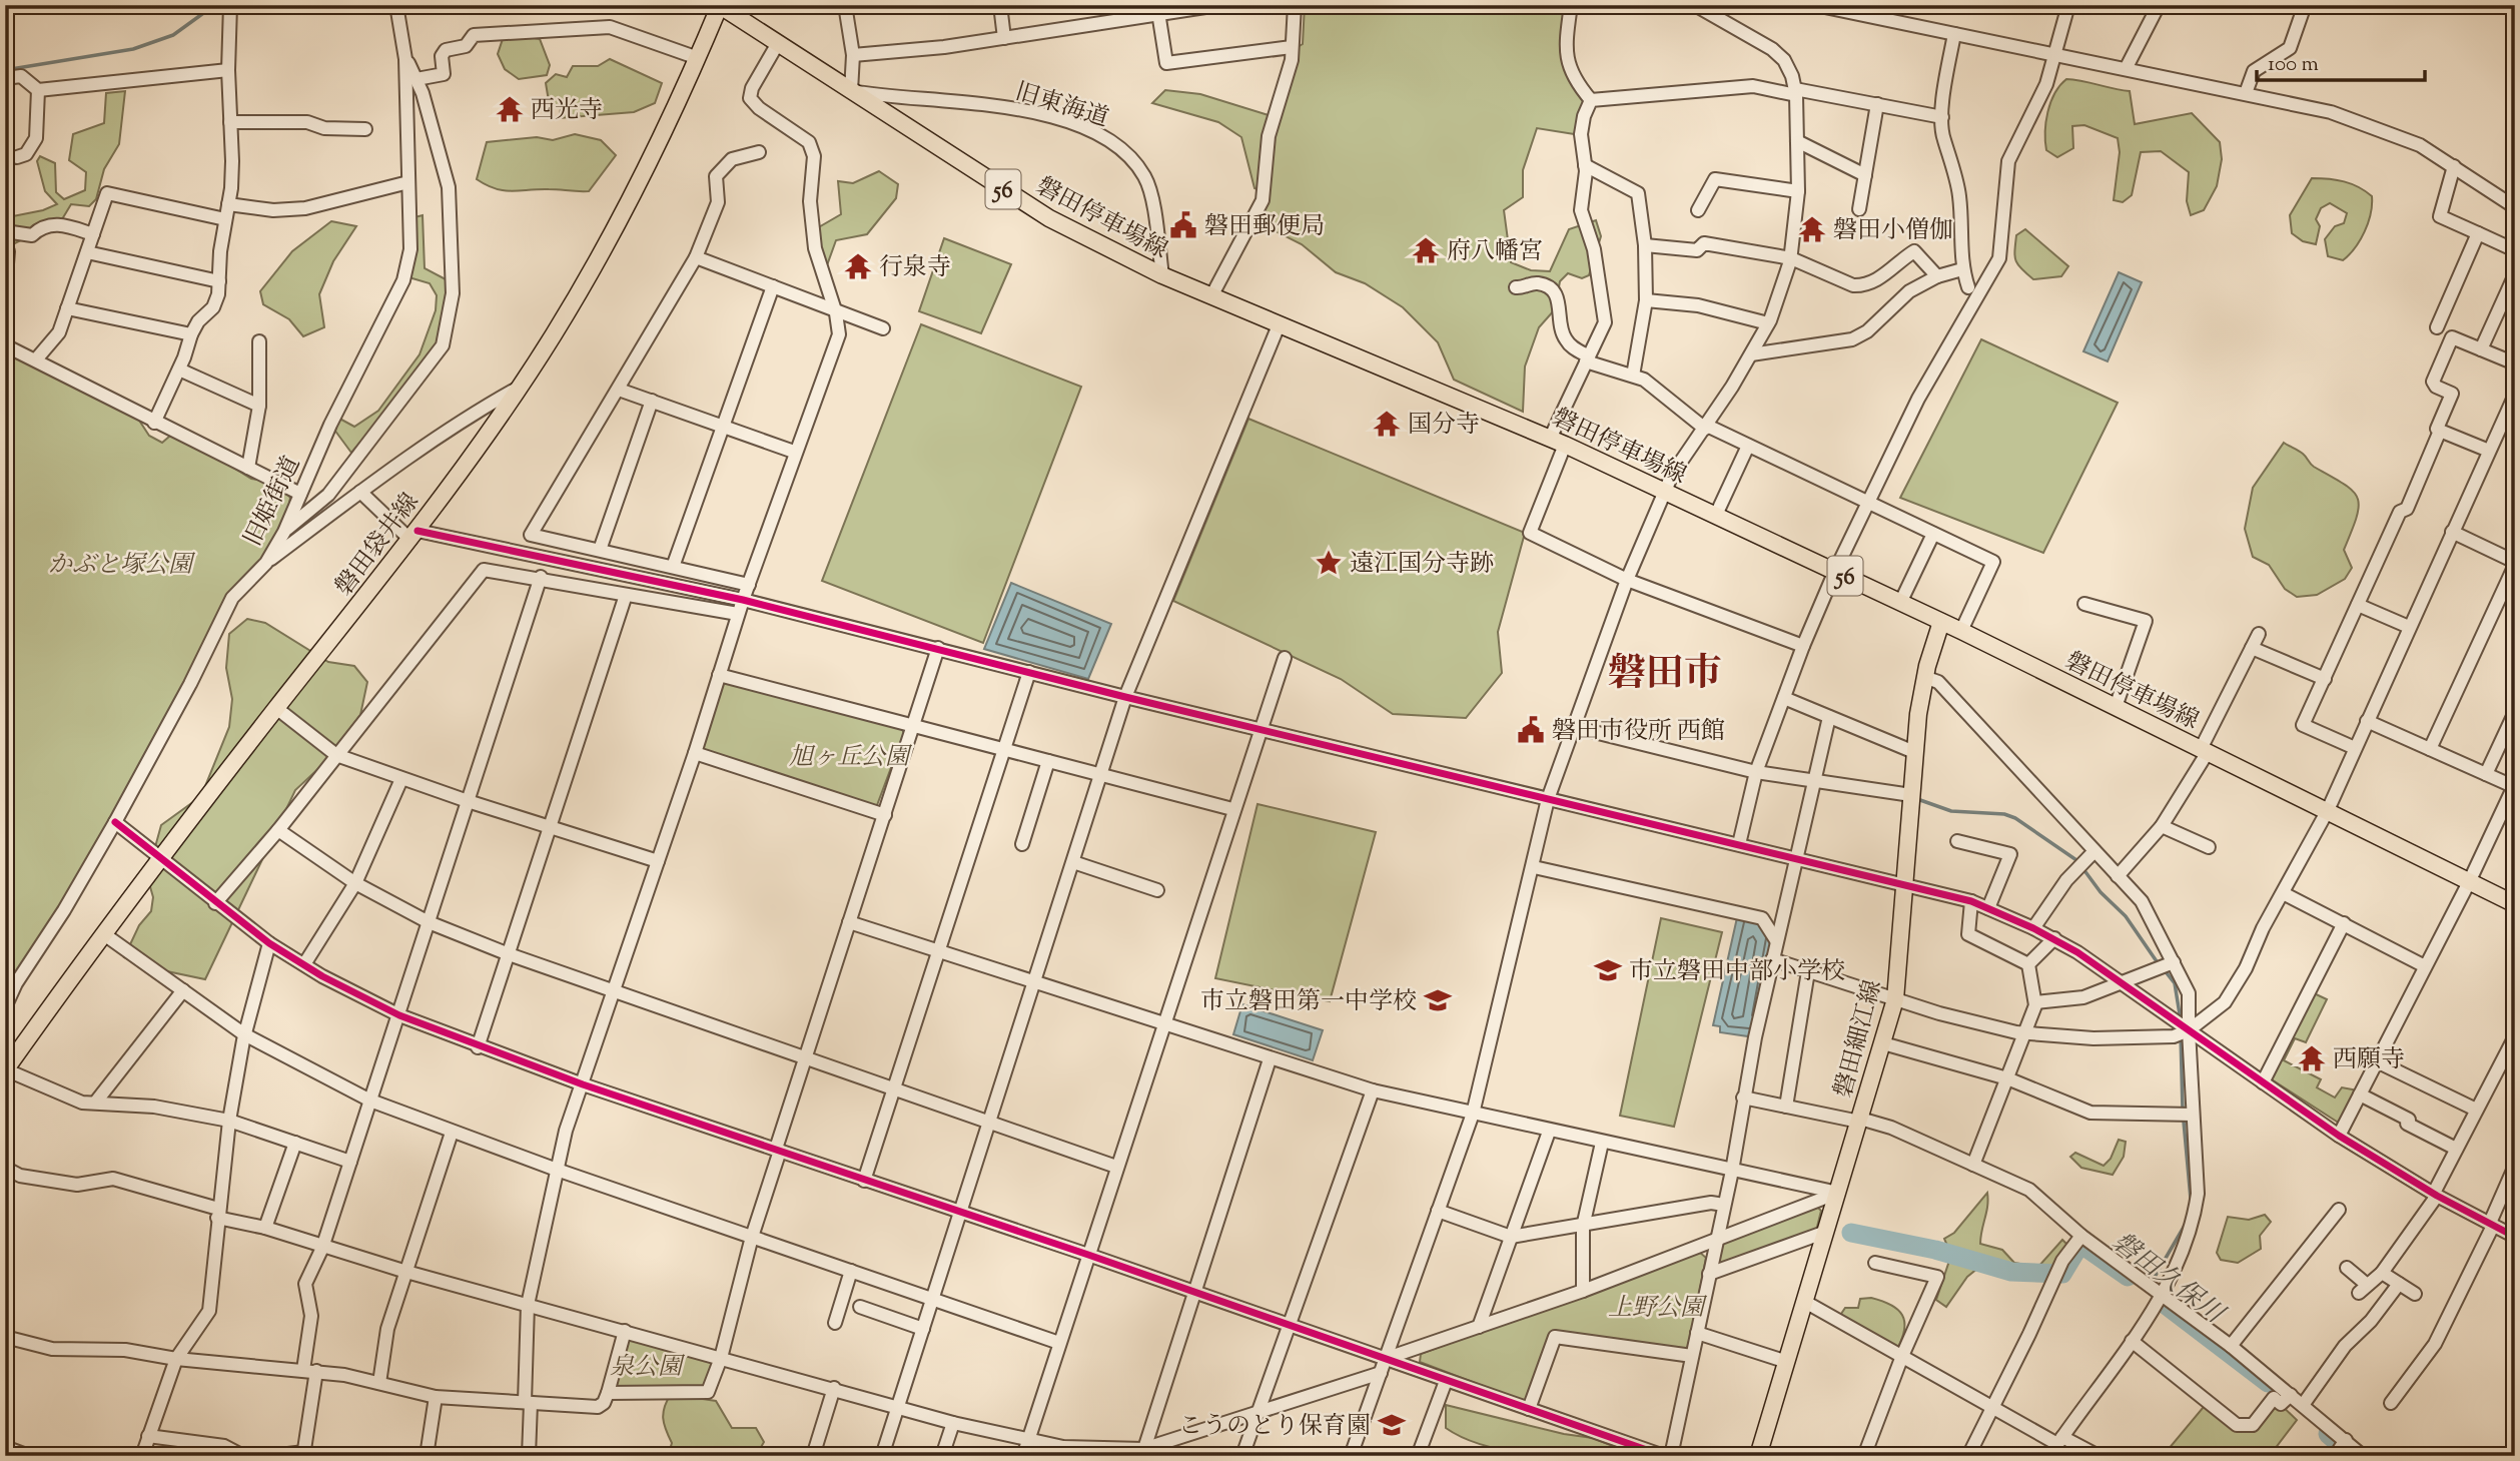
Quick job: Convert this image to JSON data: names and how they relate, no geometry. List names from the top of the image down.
{
  "streets": {
    "main road": [
      "56",
      "磐田停車場線",
      "磐田袋井線",
      "磐田細江線"
    ],
    "street": ["旧東海道", "旧姫街道"]
  },
  "crossings": [
    ["旧東海道", "磐田停車場線"],
    ["磐田停車場線", "磐田袋井線"],
    ["磐田停車場線", "磐田細江線"]
  ],
  "districts": ["磐田市"],
  "water": ["磐田久保川"],
  "parks": [
    "かぶと塚公園",
    "旭ヶ丘公園",
    "上野公園",
    "泉公園"
  ],
  "places": {
    "temple": [
      "西光寺",
      "磐田小僧伽",
      "府八幡宮",
      "行泉寺",
      "国分寺",
      "西願寺"
    ],
    "public building": ["磐田郵便局", "磐田市役所 西館"],
    "place": ["遠江国分寺跡"],
    "school or university": ["市立磐田中部小学校", "市立磐田第一中学校", "こうのとり保育園"]
  },
  "scale_bar": "100 m"
}
